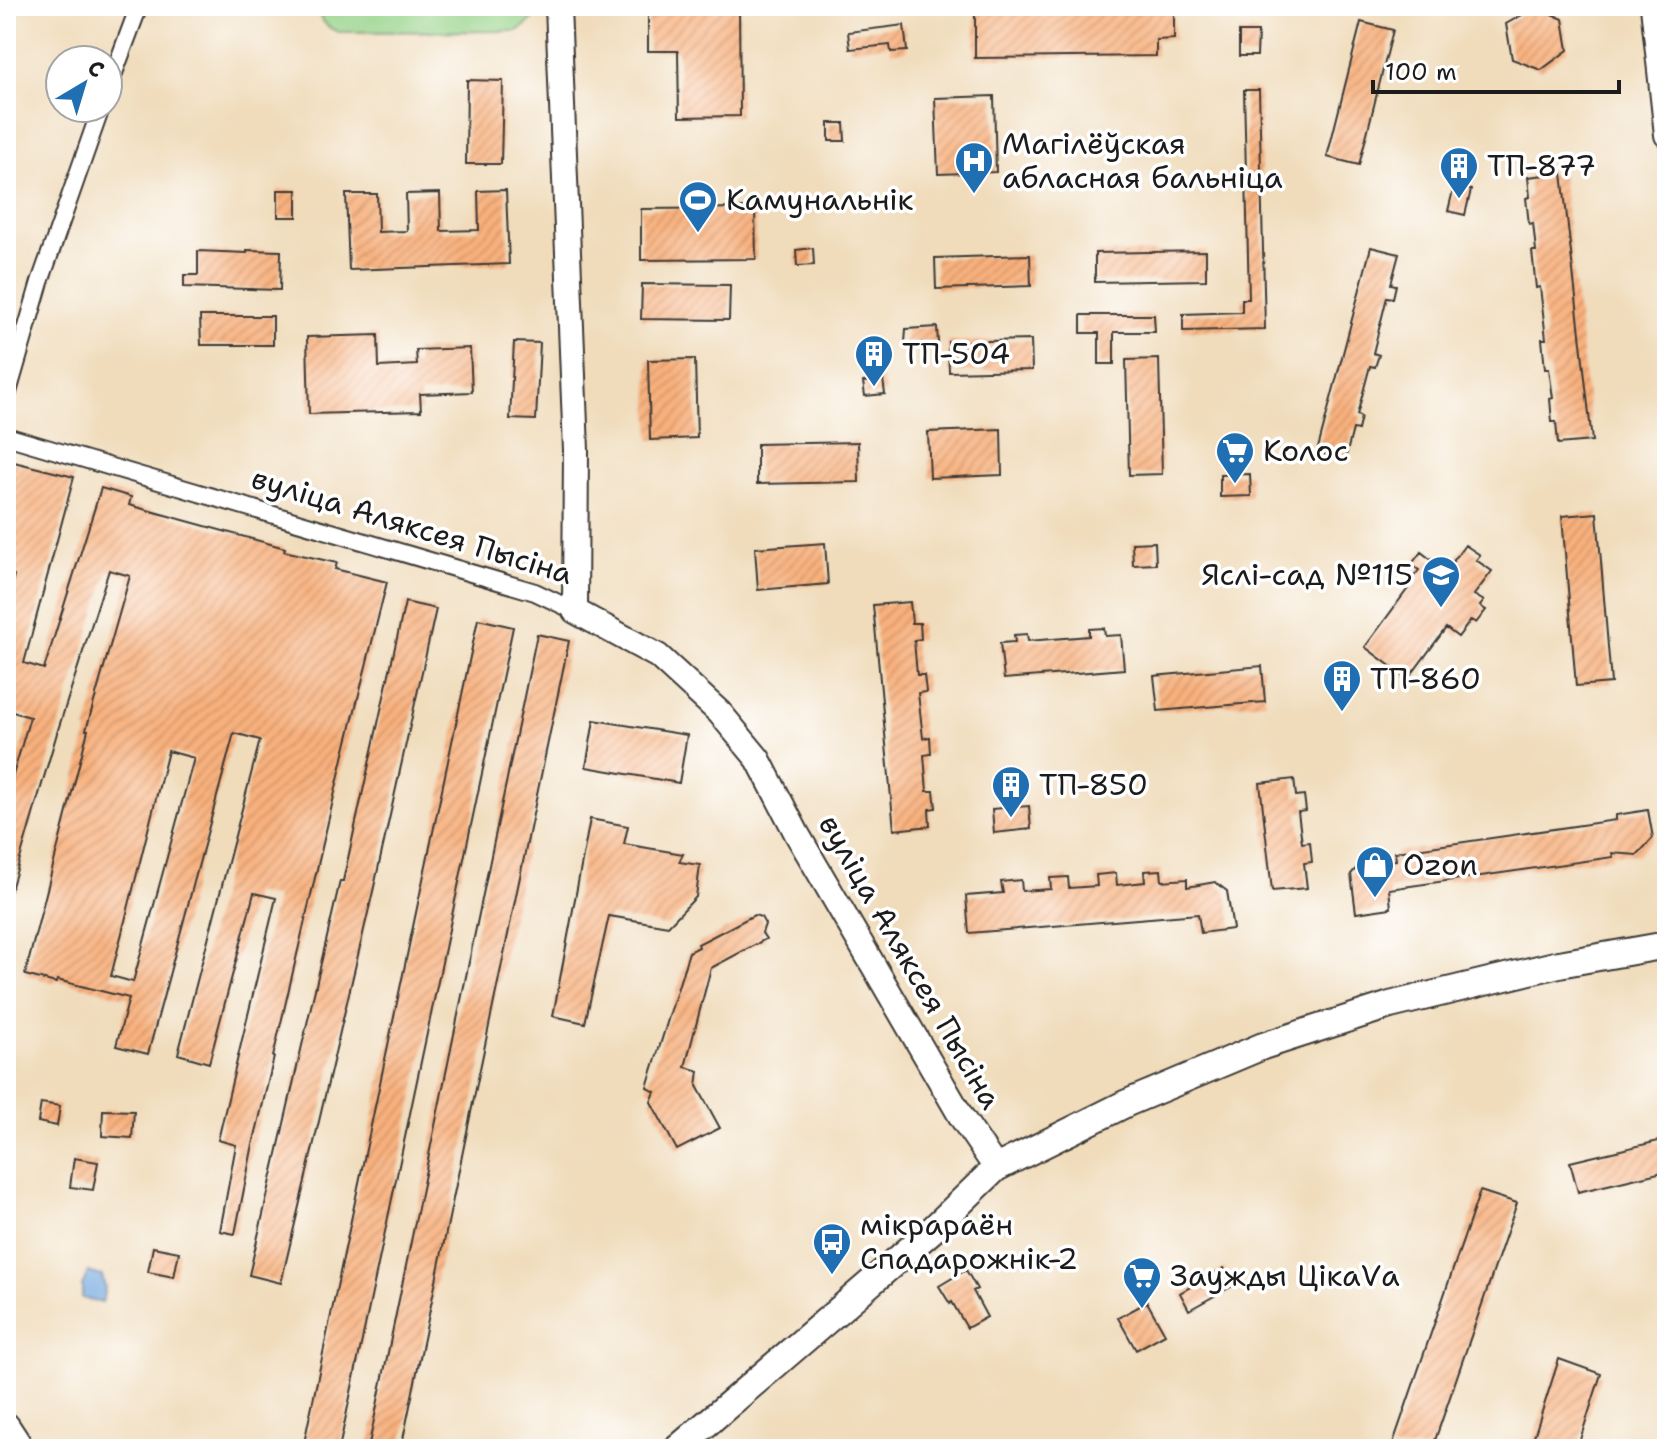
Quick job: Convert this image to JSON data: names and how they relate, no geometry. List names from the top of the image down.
{
  "streets": {
    "main road": ["вуліца Аляксея Пысіна"]
  },
  "places": {
    "hospital": ["Магілёўская абласная бальніца"],
    "building": [
      "ТП-877",
      "ТП-504",
      "ТП-860",
      "ТП-850"
    ],
    "sports": ["Камунальнік"],
    "supermarket": ["Колос", "Заужды ЦікаVа"],
    "school or university": ["Яслі-сад №115"],
    "shop": ["Ozon"],
    "bus stop": ["мікрараён Спадарожнік-2"]
  },
  "scale_bar": "100 m",
  "north": "top right"
}
